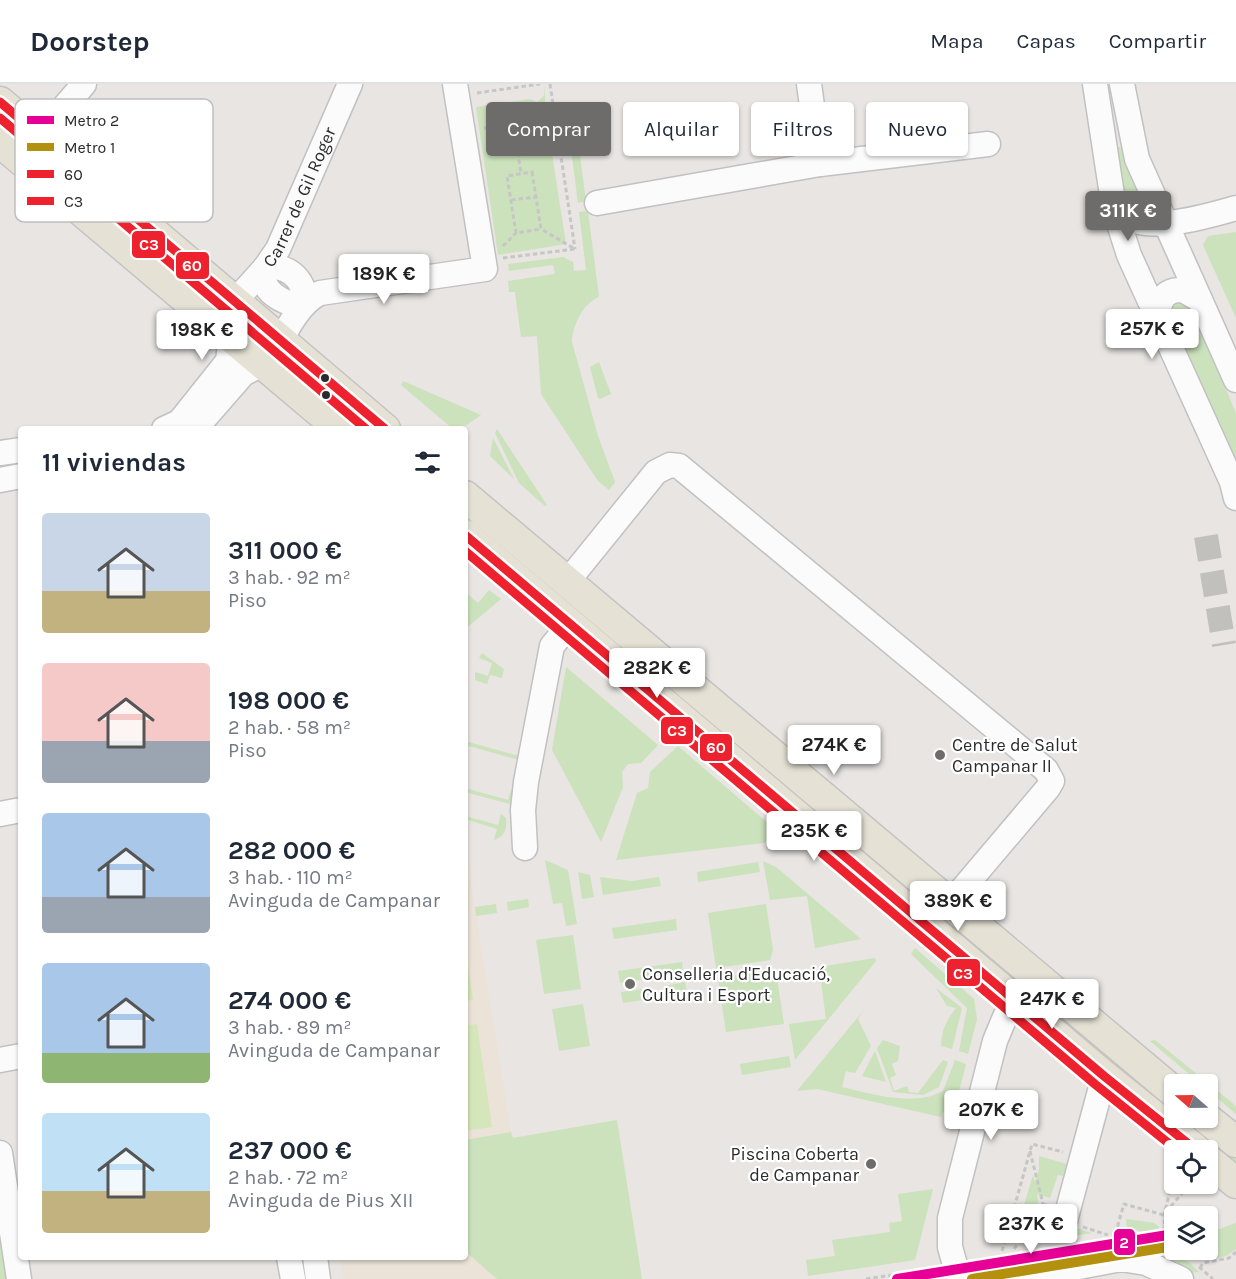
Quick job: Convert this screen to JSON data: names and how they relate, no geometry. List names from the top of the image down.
{
  "streets": {
    "street": ["Carrer de Gil Roger"]
  },
  "places": ["Centre de Salut Campanar II", "Conselleria d'Educació, Cultura i Esport", "Piscina Coberta de Campanar"],
  "lines": [
    "transit line 60",
    "transit line C3",
    "metro line 2",
    "metro line 1"
  ],
  "legend": [
    "Metro 2",
    "Metro 1",
    "60",
    "C3"
  ],
  "north": "left",
  "page": {
    "header": "Doorstep",
    "nav": ["Mapa", "Capas", "Compartir"],
    "chip": [
      "Comprar",
      "Alquilar",
      "Filtros",
      "Nuevo"
    ],
    "price": [
      "311K €",
      "189K €",
      "257K €",
      "198K €",
      "282K €",
      "274K €",
      "235K €",
      "389K €",
      "247K €",
      "207K €",
      "237K €"
    ],
    "heading": "11 viviendas",
    "list": [
      {
        "name": "311 000 €",
        "note": "3 hab. · 92 m² · Piso"
      },
      {
        "name": "198 000 €",
        "note": "2 hab. · 58 m² · Piso"
      },
      {
        "name": "282 000 €",
        "note": "3 hab. · 110 m² · Avinguda de Campanar"
      },
      {
        "name": "274 000 €",
        "note": "3 hab. · 89 m² · Avinguda de Campanar"
      },
      {
        "name": "237 000 €",
        "note": "2 hab. · 72 m² · Avinguda de Pius XII"
      }
    ]
  }
}
